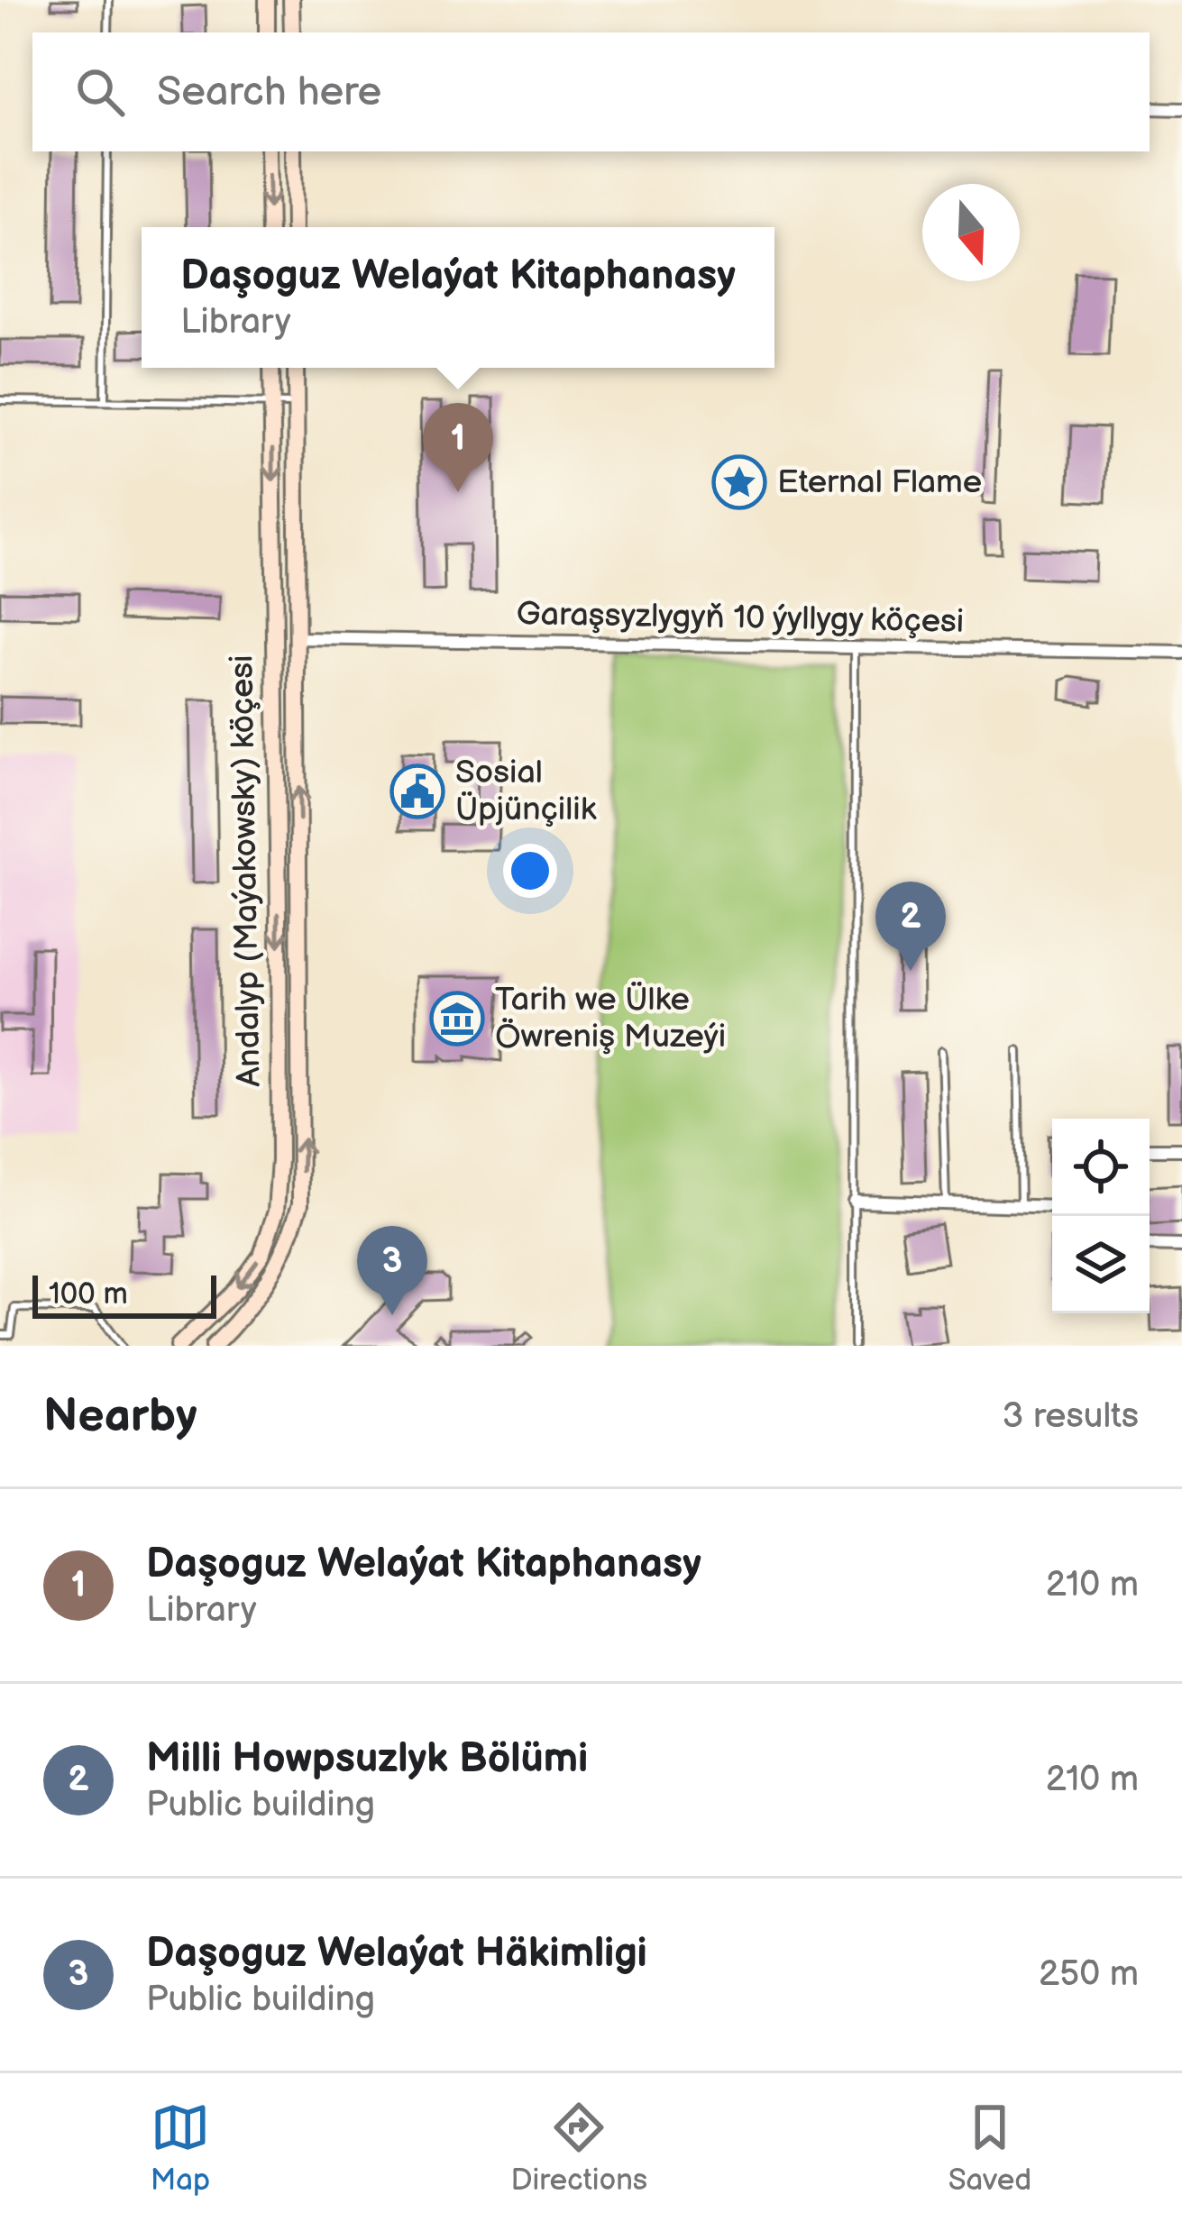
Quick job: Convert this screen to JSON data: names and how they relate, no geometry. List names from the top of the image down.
{
  "streets": {
    "main road": ["Andalyp (Maýakowsky) köçesi"],
    "street": ["Garaşsyzlygyň 10 ýyllygy köçesi"]
  },
  "crossings": [
    ["Garaşsyzlygyň 10 ýyllygy köçesi", "Andalyp (Maýakowsky) köçesi"]
  ],
  "places": {
    "place": ["Eternal Flame"],
    "public building": ["Sosial Üpjünçilik"],
    "museum": ["Tarih we Ülke Öwreniş Muzeýi"]
  },
  "scale_bar": "100 m",
  "north": "bottom",
  "page": {
    "search": "Search here",
    "popup": ["Daşoguz Welaýat Kitaphanasy", "Library"],
    "pins": ["1", "2", "3"],
    "scale": "100 m",
    "heading": ["Nearby", "3 results"],
    "list": [
      {
        "mark": "1",
        "name": "Daşoguz Welaýat Kitaphanasy",
        "note": "Library",
        "value": "210 m"
      },
      {
        "mark": "2",
        "name": "Milli Howpsuzlyk Bölümi",
        "note": "Public building",
        "value": "210 m"
      },
      {
        "mark": "3",
        "name": "Daşoguz Welaýat Häkimligi",
        "note": "Public building",
        "value": "250 m"
      }
    ],
    "nav": ["Map", "Directions", "Saved"]
  }
}
